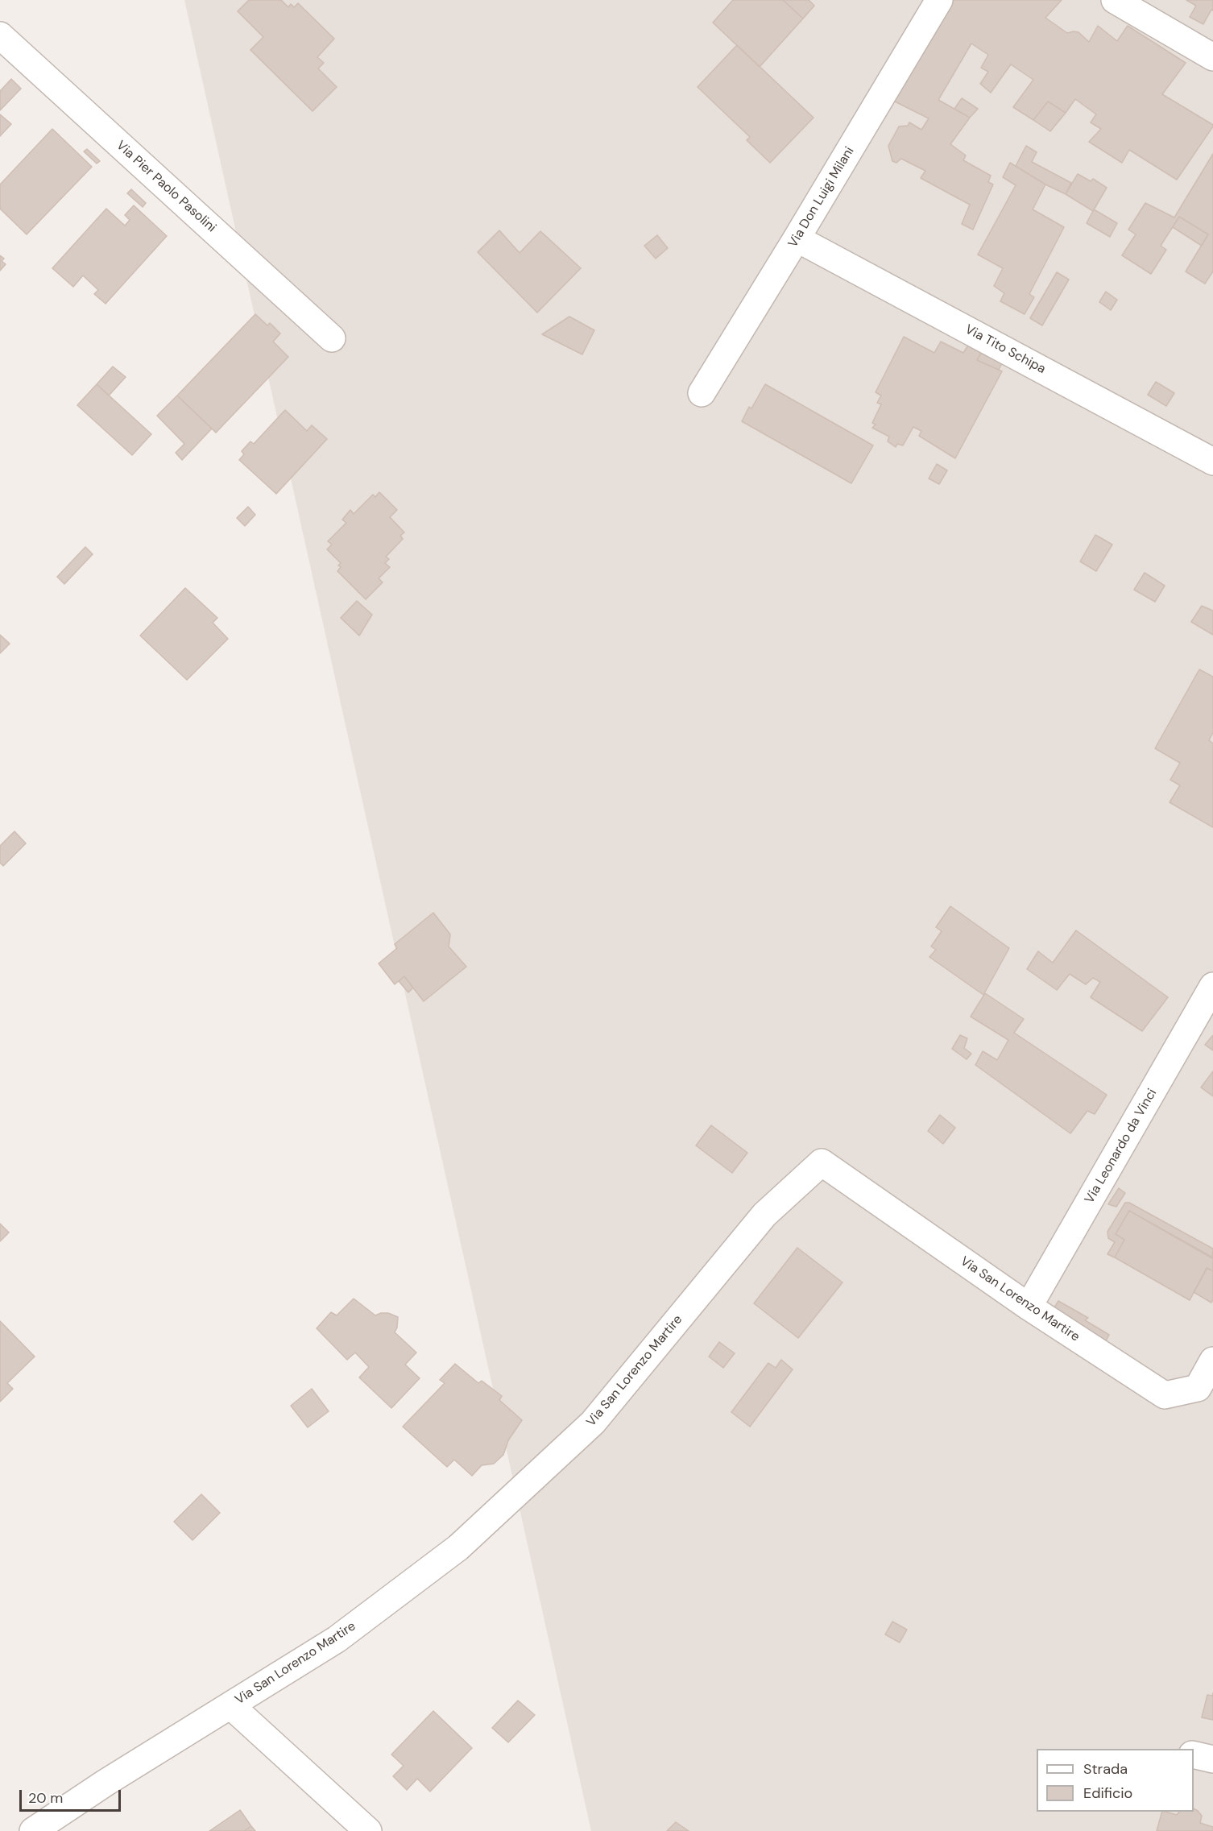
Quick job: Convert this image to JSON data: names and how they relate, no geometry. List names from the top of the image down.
{
  "streets": {
    "street": [
      "Via Pier Paolo Pasolini",
      "Via Don Luigi Milani",
      "Via Tito Schipa",
      "Via Leonardo da Vinci",
      "Via San Lorenzo Martire"
    ]
  },
  "crossings": [
    ["Via Don Luigi Milani", "Via Tito Schipa"],
    ["Via Leonardo da Vinci", "Via San Lorenzo Martire"]
  ],
  "legend": ["Strada", "Edificio"],
  "scale_bar": "20 m"
}
